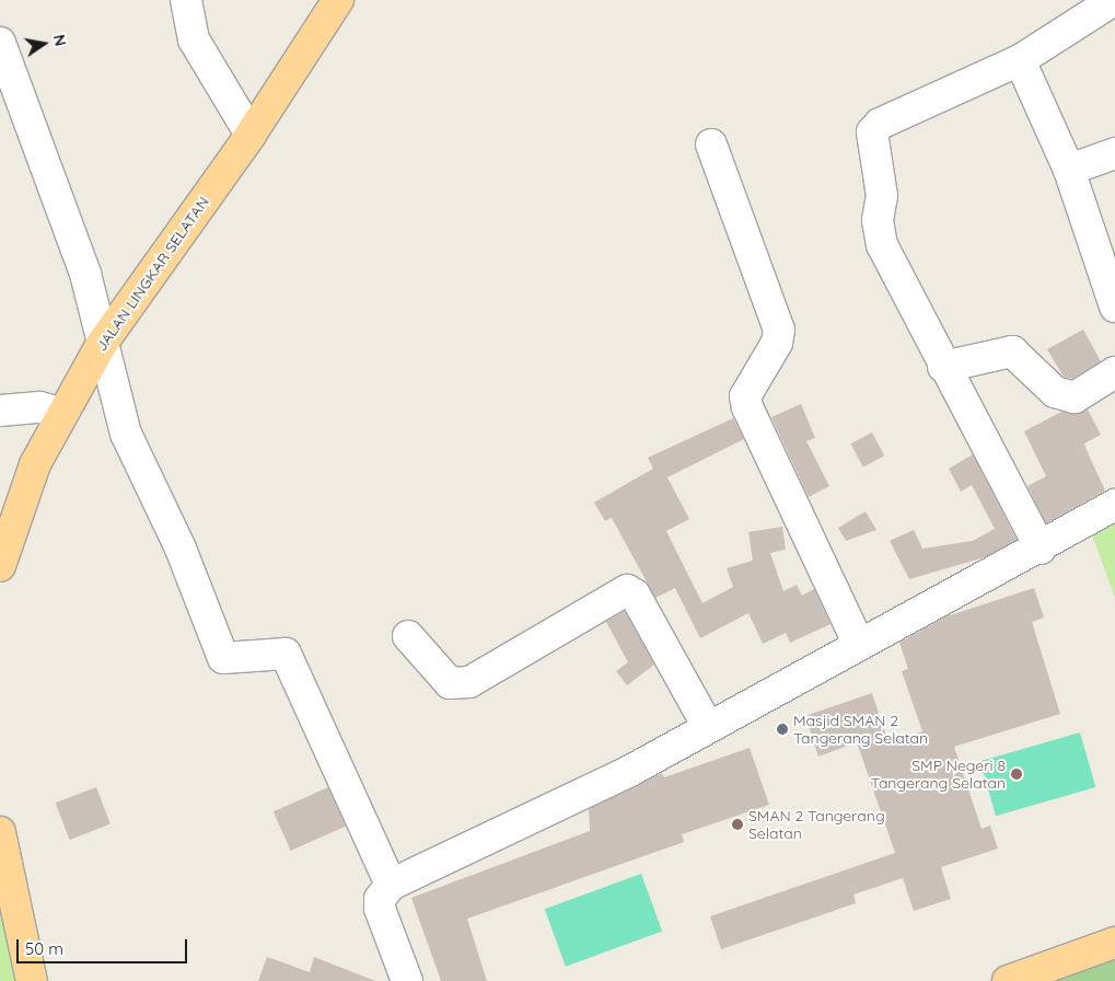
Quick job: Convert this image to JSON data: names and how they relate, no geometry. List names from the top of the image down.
{
  "streets": {
    "main road": ["JALAN LINGKAR SELATAN"]
  },
  "places": ["Masjid SMAN 2 Tangerang Selatan", "SMP Negeri 8 Tangerang Selatan", "SMAN 2 Tangerang Selatan"],
  "scale_bar": "50 m",
  "north": "right"
}
